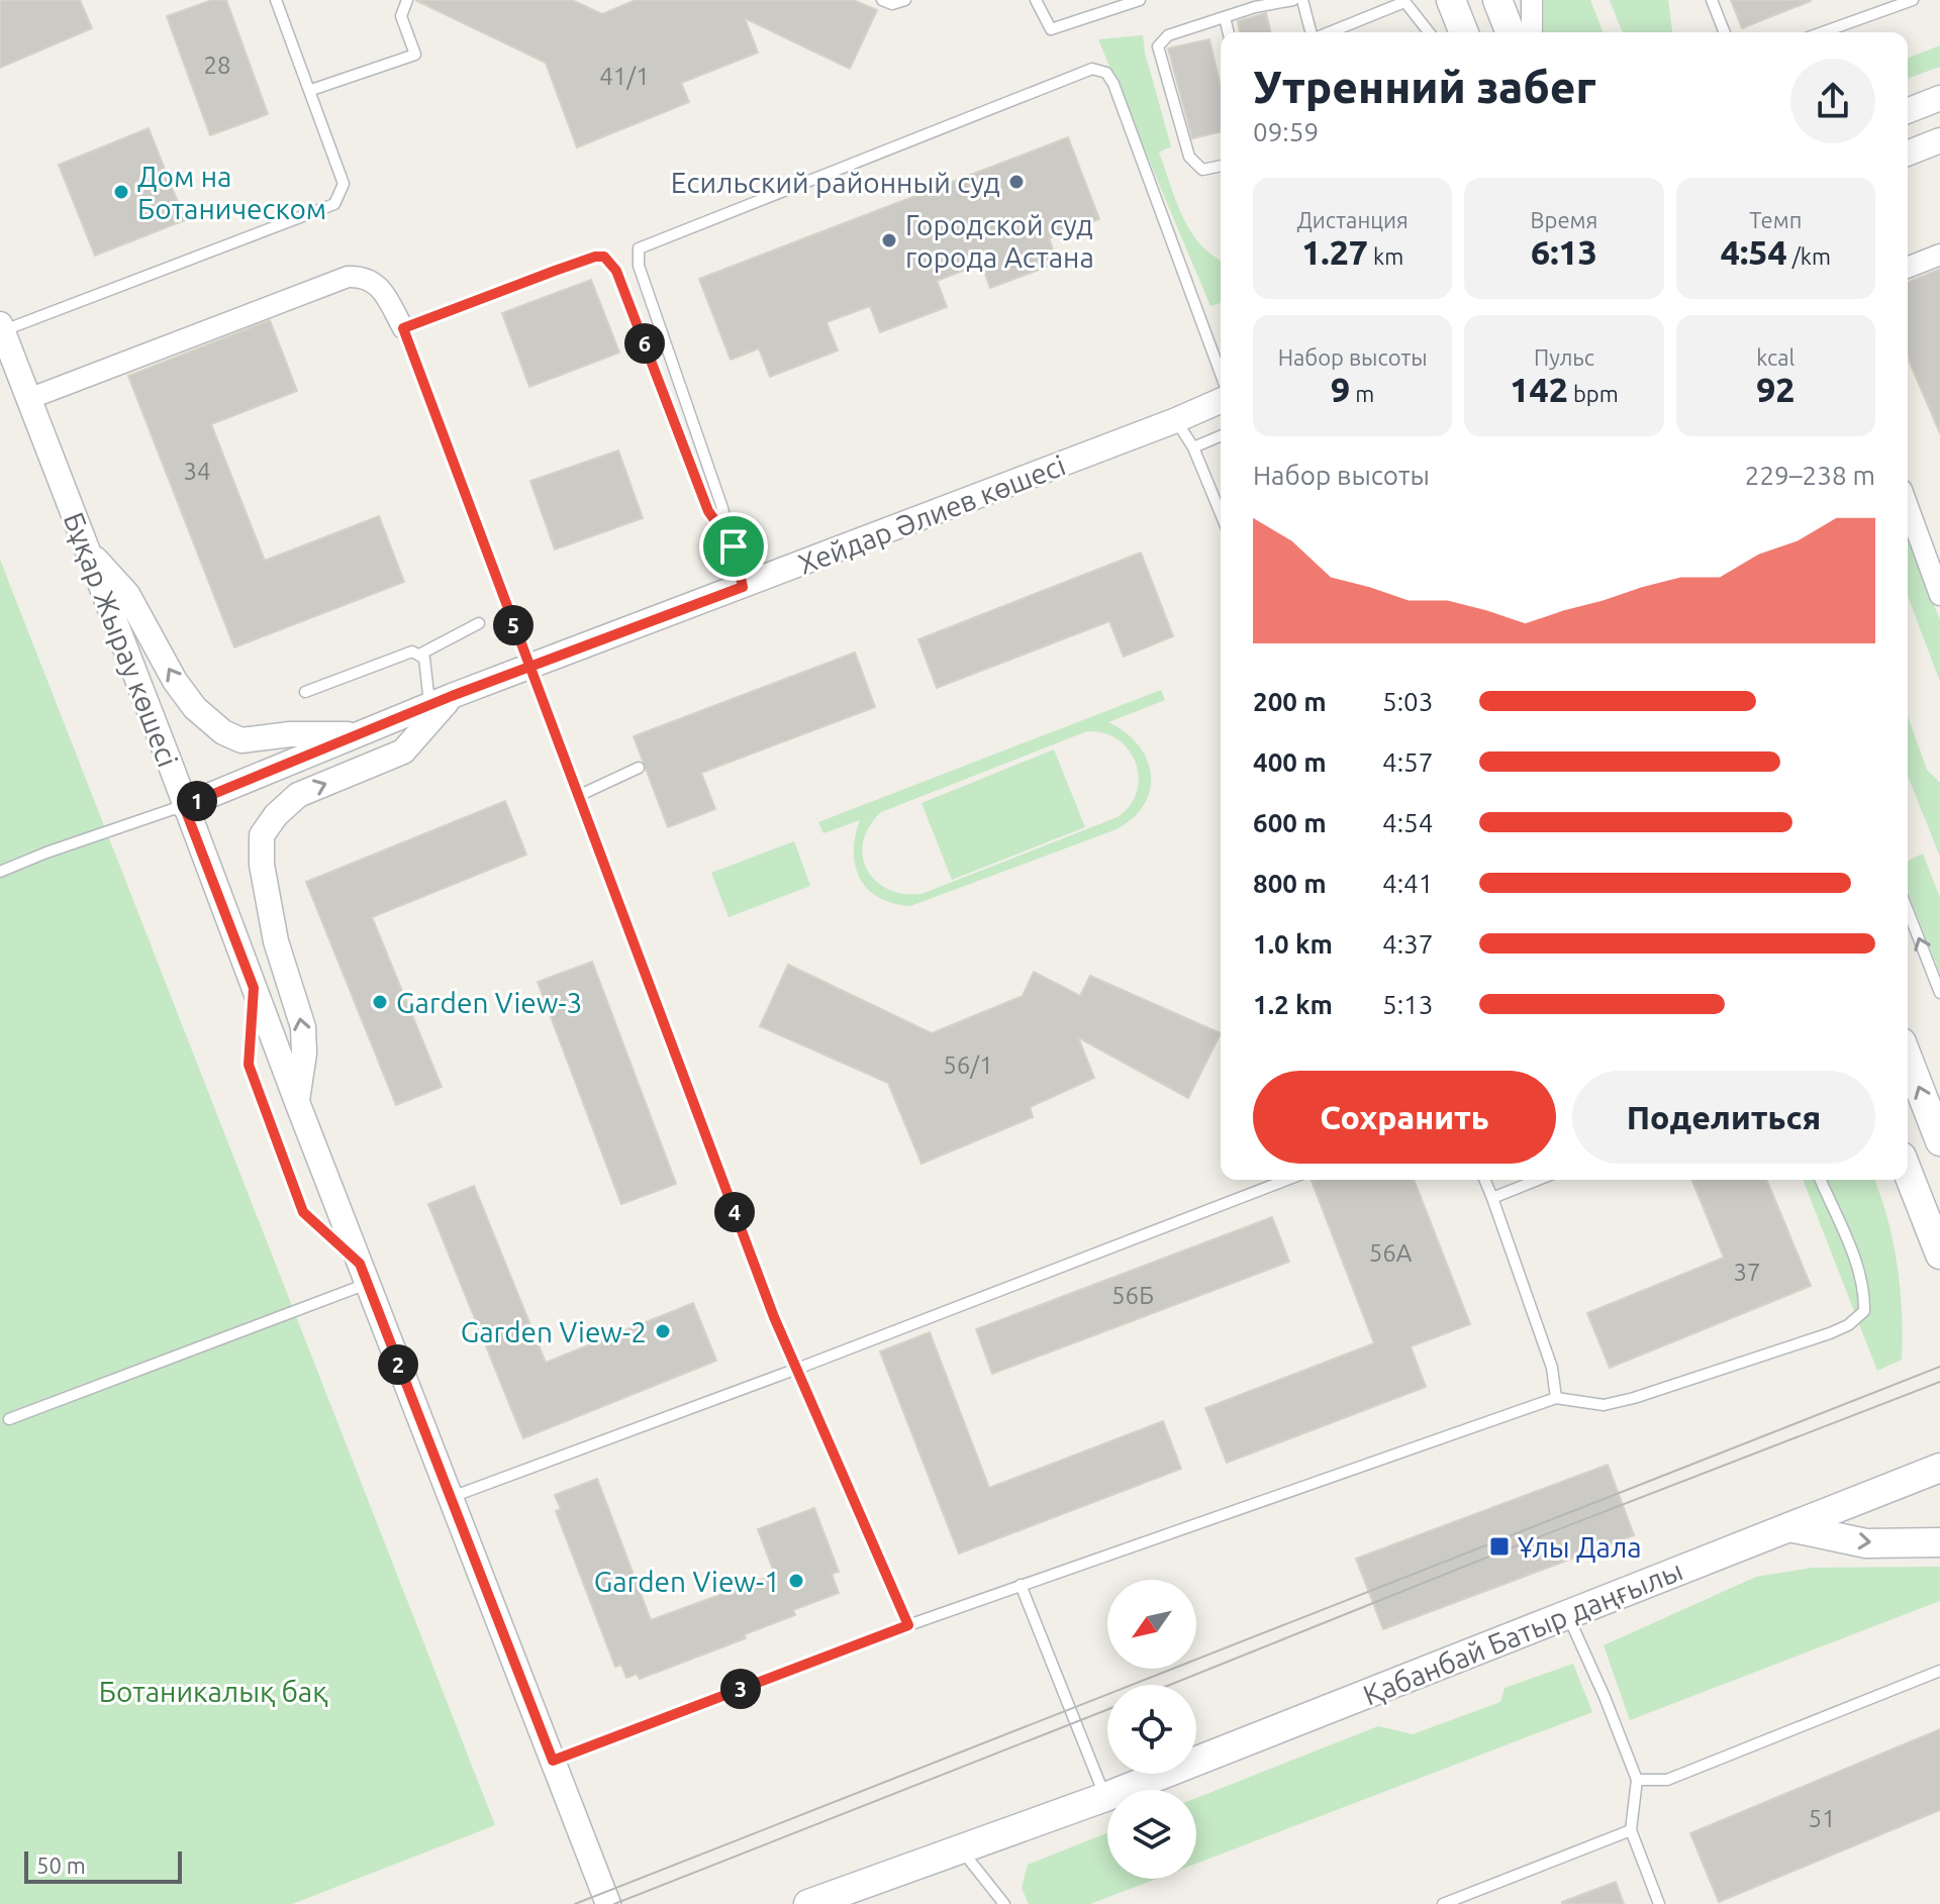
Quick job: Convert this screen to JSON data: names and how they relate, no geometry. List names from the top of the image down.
{
  "streets": {
    "main road": ["Қабанбай Батыр даңғылы"],
    "street": ["Хейдар Әлиев көшесі", "Бұқар Жырау көшесі"]
  },
  "crossings": [
    ["Хейдар Әлиев көшесі", "Бұқар Жырау көшесі"]
  ],
  "parks": ["Ботаникалық бақ"],
  "places": {
    "other": [
      "Есильский районный суд",
      "Дом на Ботаническом",
      "Городской суд города Астана",
      "Garden View-3",
      "Garden View-2",
      "Garden View-1"
    ],
    "transit": ["Ұлы Дала"]
  },
  "house_numbers": [
    "28",
    "41/1",
    "34",
    "56/1",
    "56А",
    "37",
    "56Б",
    "51"
  ],
  "scale_bar": "50 m",
  "north": "bottom left",
  "page": {
    "heading": ["Утренний забег", "09:59"],
    "stats": [
      ["Дистанция", "1.27 km"],
      ["Время", "6:13"],
      ["Темп", "4:54 /km"],
      ["Набор высоты", "9 m"],
      ["Пульс", "142 bpm"],
      ["kcal", "92"]
    ],
    "pins": [
      "6",
      "5",
      "1",
      "4",
      "2",
      "3"
    ],
    "chart": ["Набор высоты", "229–238 m"],
    "list": [
      {
        "name": "200 m",
        "note": "5:03"
      },
      {
        "name": "400 m",
        "note": "4:57"
      },
      {
        "name": "600 m",
        "note": "4:54"
      },
      {
        "name": "800 m",
        "note": "4:41"
      },
      {
        "name": "1.0 km",
        "note": "4:37"
      },
      {
        "name": "1.2 km",
        "note": "5:13"
      }
    ],
    "buttons": ["Сохранить", "Поделиться"],
    "scale": "50 m"
  }
}
